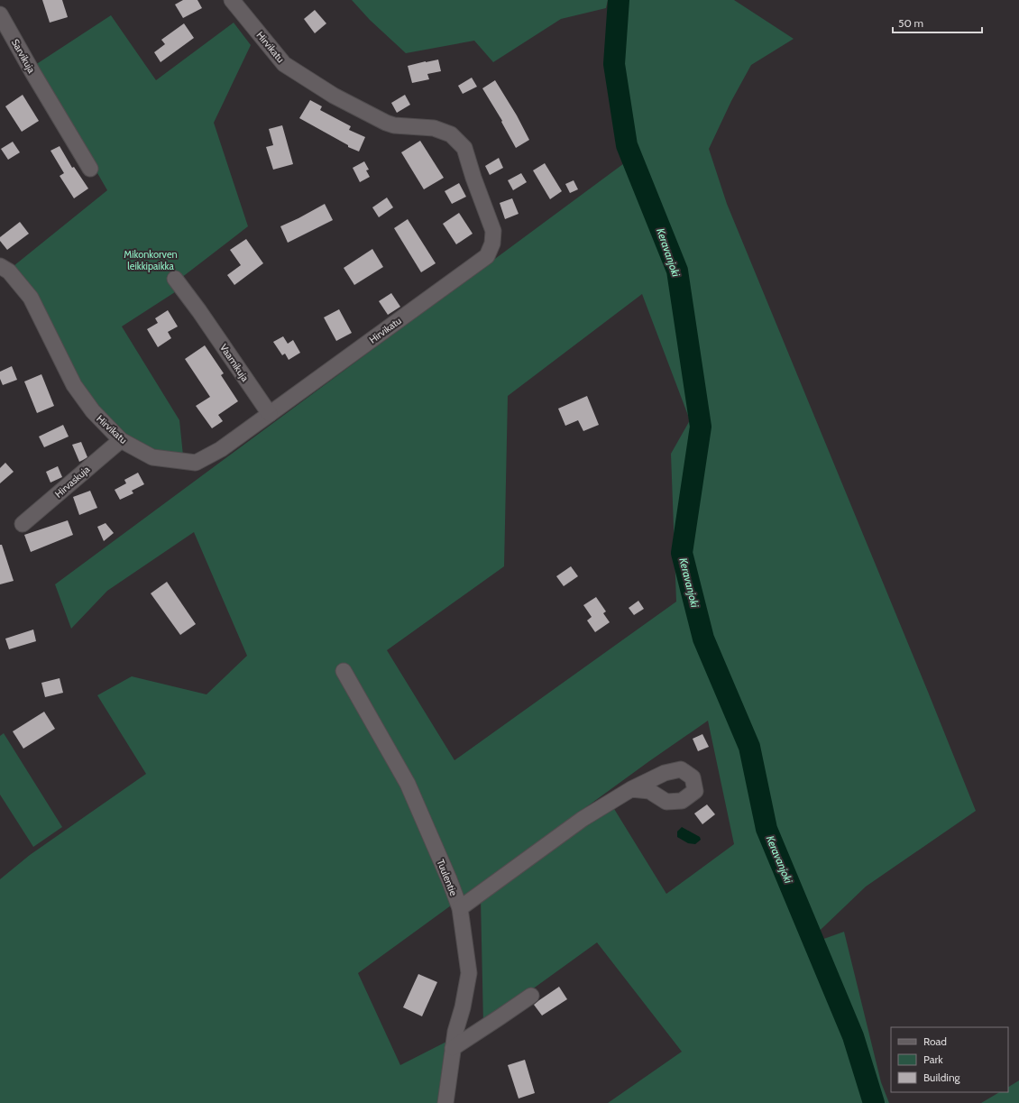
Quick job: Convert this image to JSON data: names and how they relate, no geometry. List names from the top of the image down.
{
  "streets": {
    "street": [
      "Hirvikatu",
      "Sarvikuja",
      "Vaamikuja",
      "Hirvaskuja",
      "Tuulentie"
    ]
  },
  "crossings": [
    ["Hirvikatu", "Vaamikuja"],
    ["Hirvikatu", "Hirvaskuja"]
  ],
  "water": ["Keravanjoki"],
  "parks": ["Mikonkorven leikkipaikka"],
  "legend": ["Road", "Park", "Building"],
  "scale_bar": "50 m"
}
